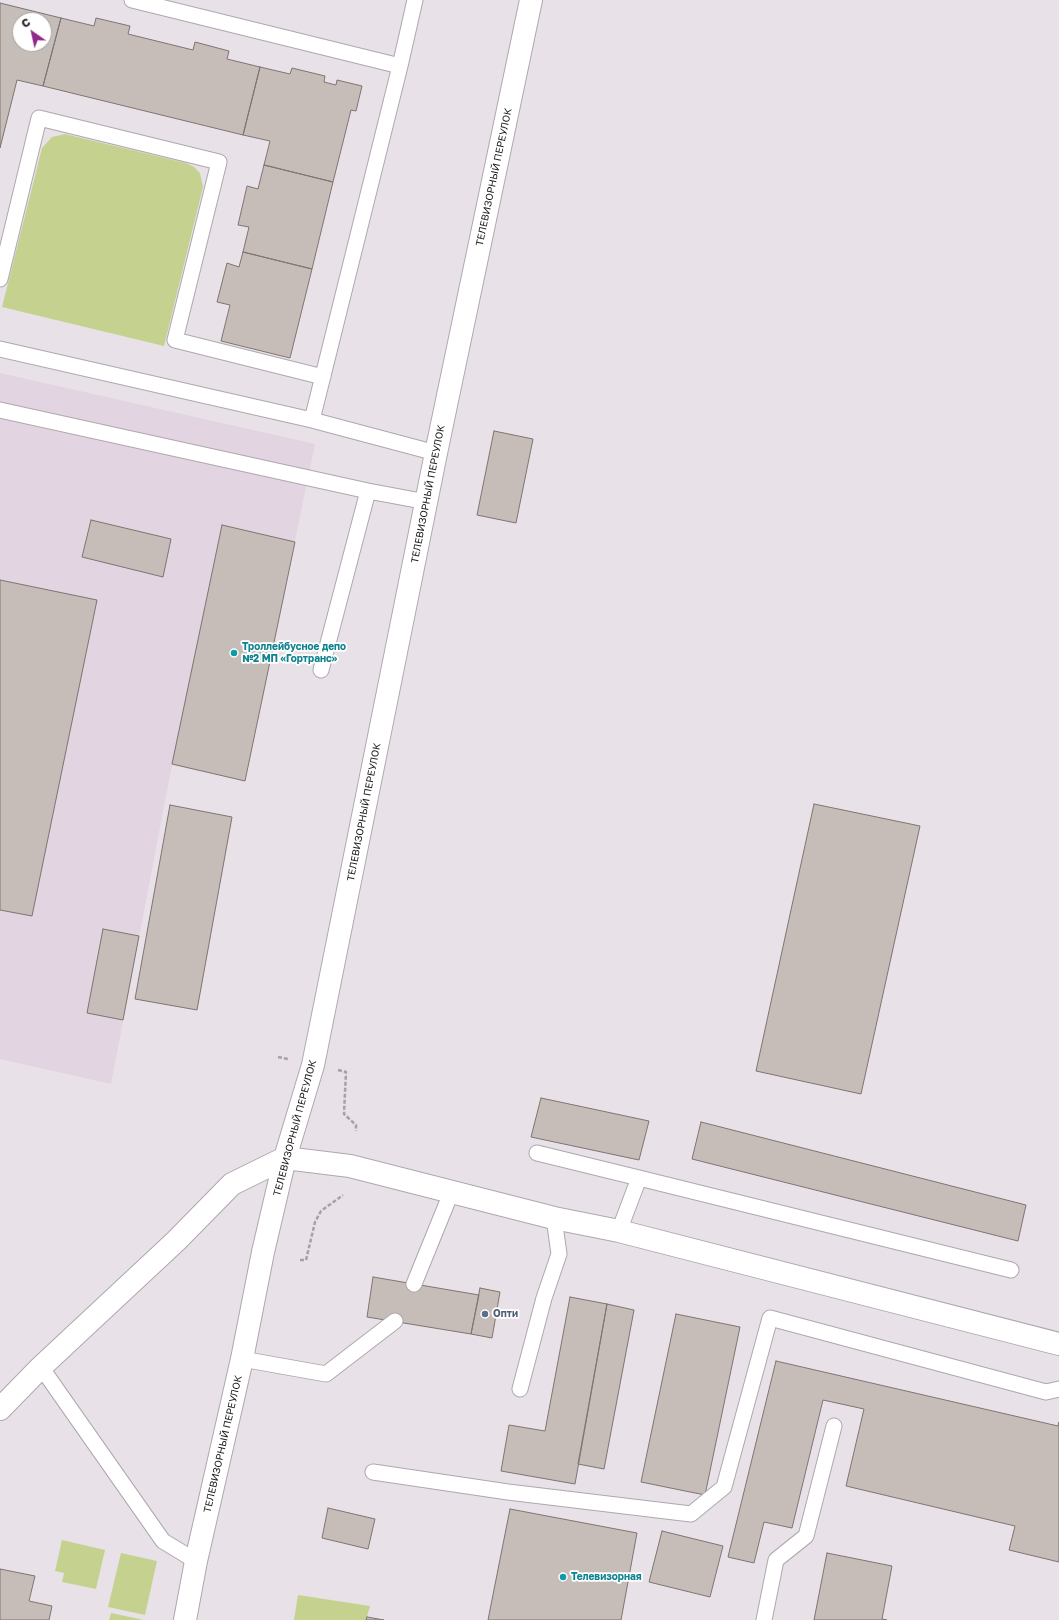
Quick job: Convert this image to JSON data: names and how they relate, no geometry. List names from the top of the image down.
{
  "streets": {
    "street": ["ТЕЛЕВИЗОРНЫЙ ПЕРЕУЛОК"]
  },
  "places": ["Троллейбусное депо №2 МП «Гортранс»", "Опти", "Телевизорная"],
  "north": "top left"
}
